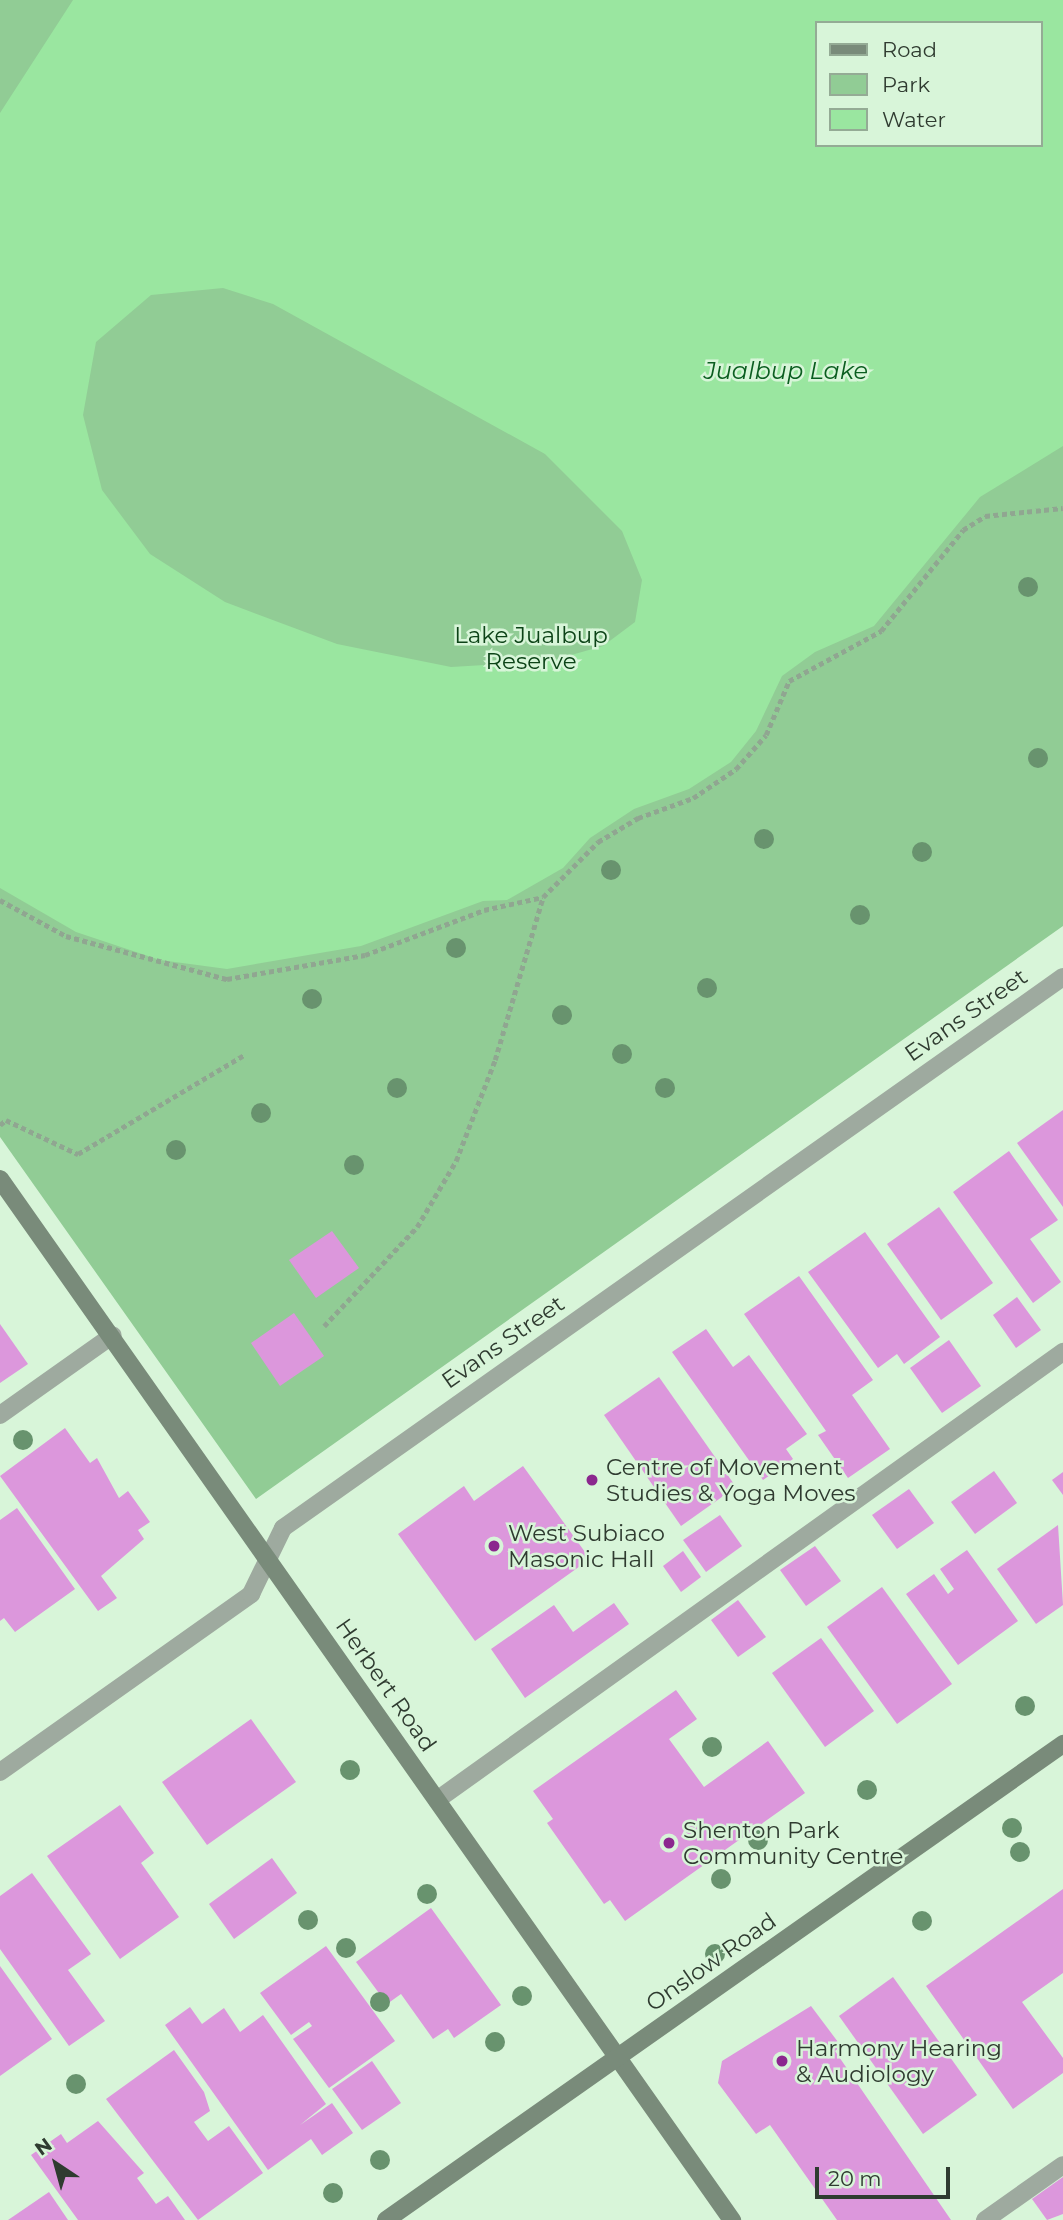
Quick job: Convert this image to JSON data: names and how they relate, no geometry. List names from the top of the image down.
{
  "streets": {
    "street": ["Evans Street", "Herbert Road", "Onslow Road"]
  },
  "crossings": [
    ["Evans Street", "Herbert Road"],
    ["Herbert Road", "Onslow Road"]
  ],
  "water": ["Jualbup Lake"],
  "parks": ["Lake Jualbup Reserve"],
  "places": [
    "Centre of Movement Studies & Yoga Moves",
    "West Subiaco Masonic Hall",
    "Shenton Park Community Centre",
    "Harmony Hearing & Audiology"
  ],
  "legend": ["Road", "Park", "Water"],
  "scale_bar": "20 m",
  "north": "top left"
}
